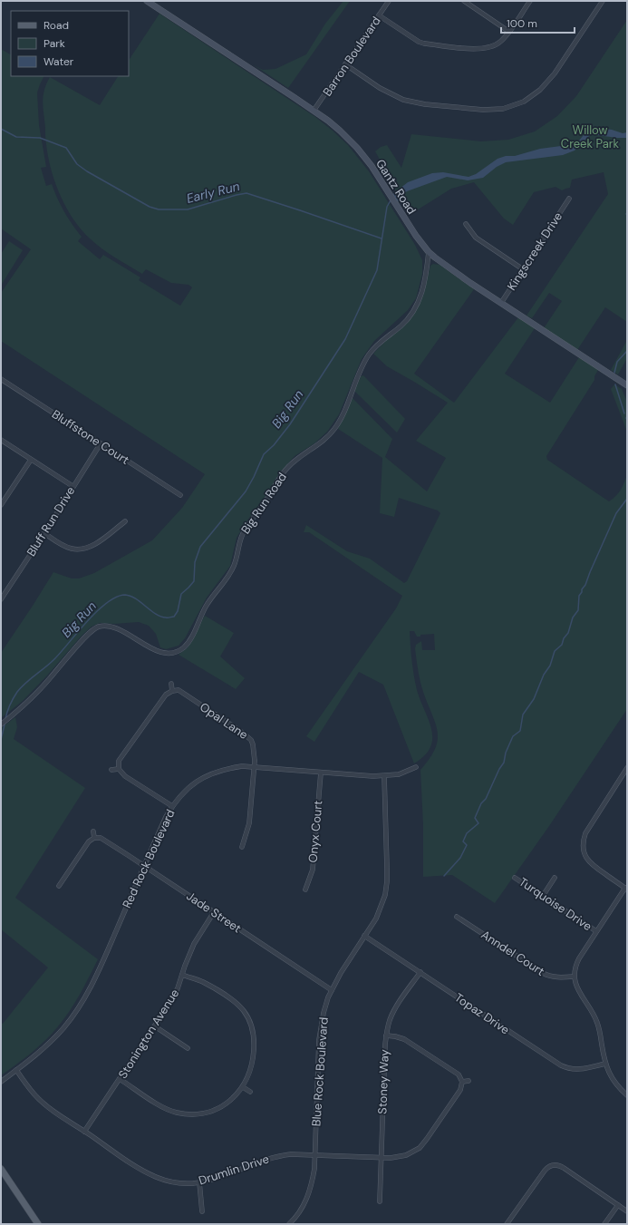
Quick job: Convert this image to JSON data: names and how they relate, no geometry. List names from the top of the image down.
{
  "streets": {
    "main road": ["Gantz Road"],
    "street": [
      "Barron Boulevard",
      "Kingscreek Drive",
      "Bluffstone Court",
      "Big Run Road",
      "Bluff Run Drive",
      "Opal Lane",
      "Onyx Court",
      "Red Rock Boulevard",
      "Turquoise Drive",
      "Jade Street",
      "Anndel Court",
      "Topaz Drive",
      "Stonington Avenue",
      "Blue Rock Boulevard",
      "Stoney Way",
      "Drumlin Drive"
    ]
  },
  "crossings": [
    ["Barron Boulevard", "Gantz Road"],
    ["Gantz Road", "Kingscreek Drive"],
    ["Gantz Road", "Big Run Road"],
    ["Bluffstone Court", "Bluff Run Drive"],
    ["Opal Lane", "Red Rock Boulevard"],
    ["Onyx Court", "Red Rock Boulevard"],
    ["Red Rock Boulevard", "Jade Street"],
    ["Red Rock Boulevard", "Blue Rock Boulevard"],
    ["Red Rock Boulevard", "Drumlin Drive"],
    ["Jade Street", "Stonington Avenue"],
    ["Jade Street", "Blue Rock Boulevard"],
    ["Topaz Drive", "Blue Rock Boulevard"],
    ["Topaz Drive", "Stoney Way"],
    ["Stonington Avenue", "Drumlin Drive"],
    ["Blue Rock Boulevard", "Drumlin Drive"],
    ["Stoney Way", "Drumlin Drive"]
  ],
  "water": ["Early Run", "Big Run"],
  "parks": ["Willow Creek Park"],
  "legend": ["Road", "Park", "Water"],
  "scale_bar": "100 m"
}
